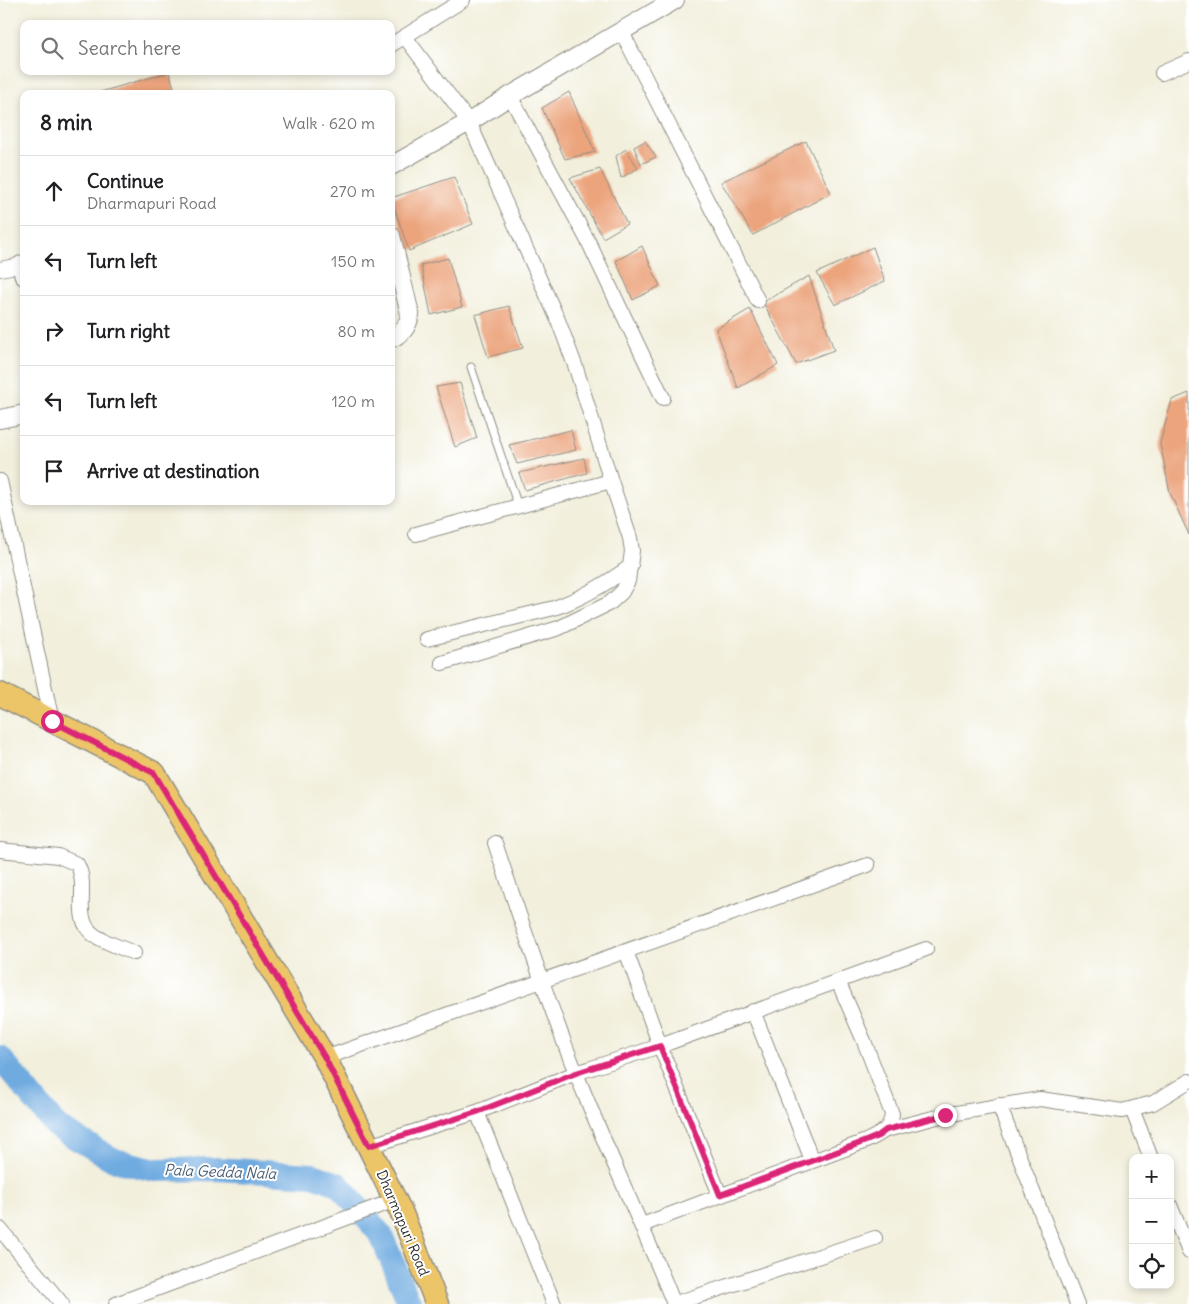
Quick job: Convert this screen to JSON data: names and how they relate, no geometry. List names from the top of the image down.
{
  "streets": {
    "main road": ["Dharmapuri Road"]
  },
  "water": ["Pala Gedda Nala"],
  "page": {
    "search": "Search here",
    "heading": ["8 min", "Walk · 620 m"],
    "list": [
      ["Continue", "Dharmapuri Road", "270 m"],
      ["Turn left", "150 m"],
      ["Turn right", "80 m"],
      ["Turn left", "120 m"],
      "Arrive at destination"
    ],
    "map_buttons": ["+", "−"]
  }
}
